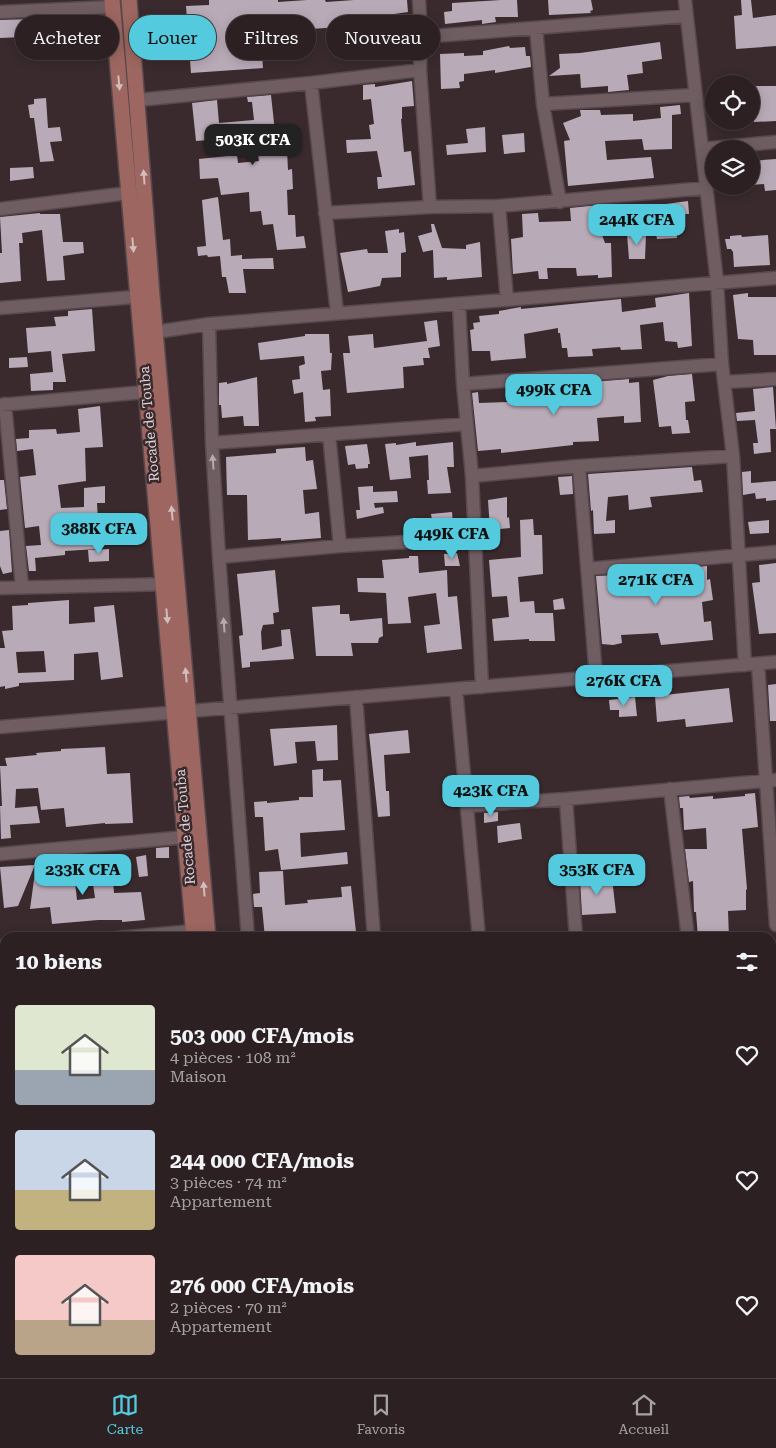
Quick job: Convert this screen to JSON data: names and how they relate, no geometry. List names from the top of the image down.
{
  "streets": {
    "main road": ["Rocade de Touba"]
  },
  "page": {
    "chip": [
      "Acheter",
      "Louer",
      "Filtres",
      "Nouveau"
    ],
    "price": [
      "503K CFA",
      "244K CFA",
      "499K CFA",
      "388K CFA",
      "449K CFA",
      "271K CFA",
      "276K CFA",
      "423K CFA",
      "233K CFA",
      "353K CFA"
    ],
    "heading": "10 biens",
    "list": [
      {
        "name": "503 000 CFA/mois",
        "note": "4 pièces · 108 m² · Maison"
      },
      {
        "name": "244 000 CFA/mois",
        "note": "3 pièces · 74 m² · Appartement"
      },
      {
        "name": "276 000 CFA/mois",
        "note": "2 pièces · 70 m² · Appartement"
      }
    ],
    "tabs": ["Carte", "Favoris", "Accueil"]
  }
}
